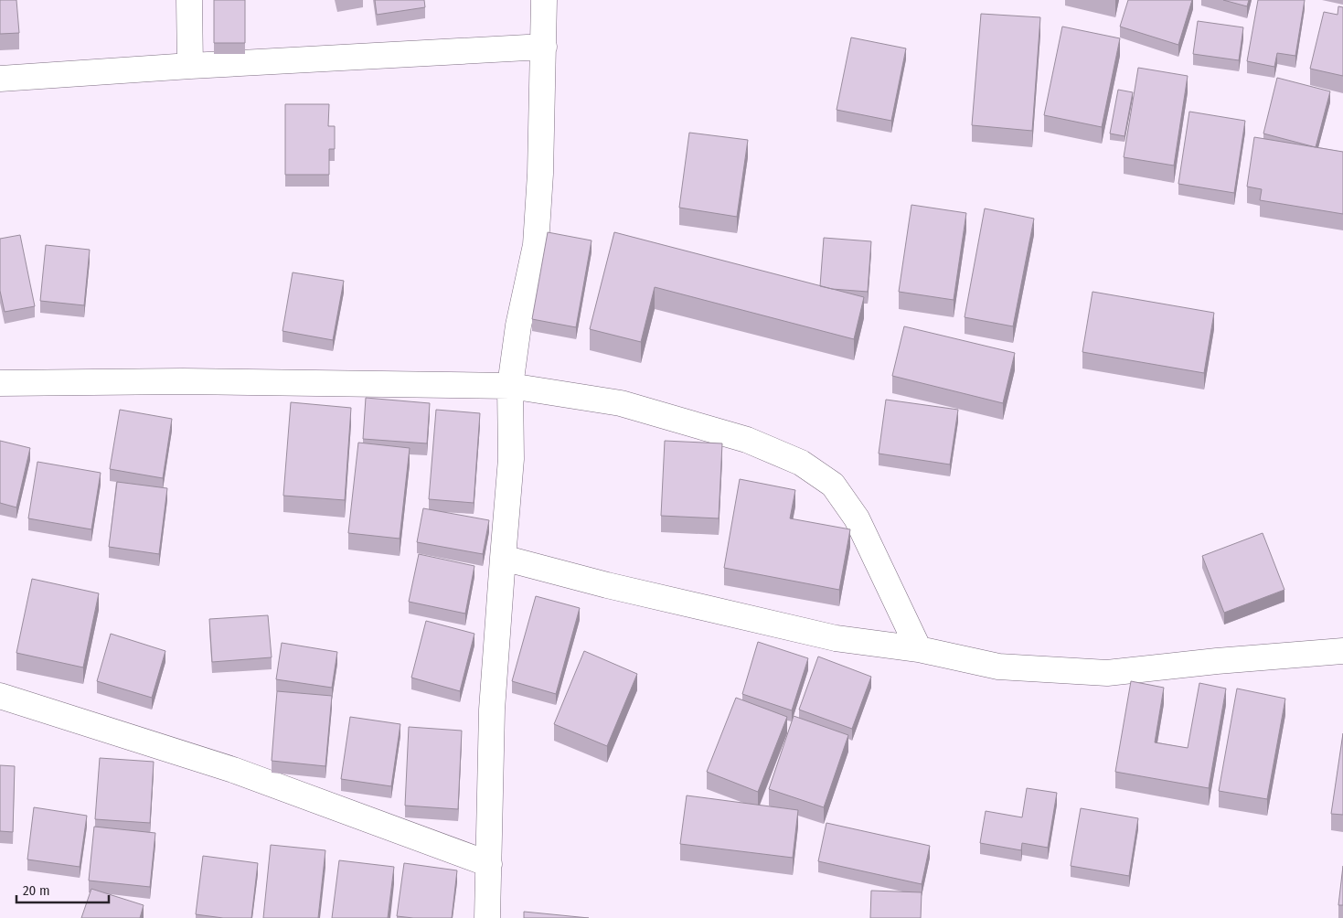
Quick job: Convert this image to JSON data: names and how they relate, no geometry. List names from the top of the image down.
{
  "scale_bar": "20 m"
}
